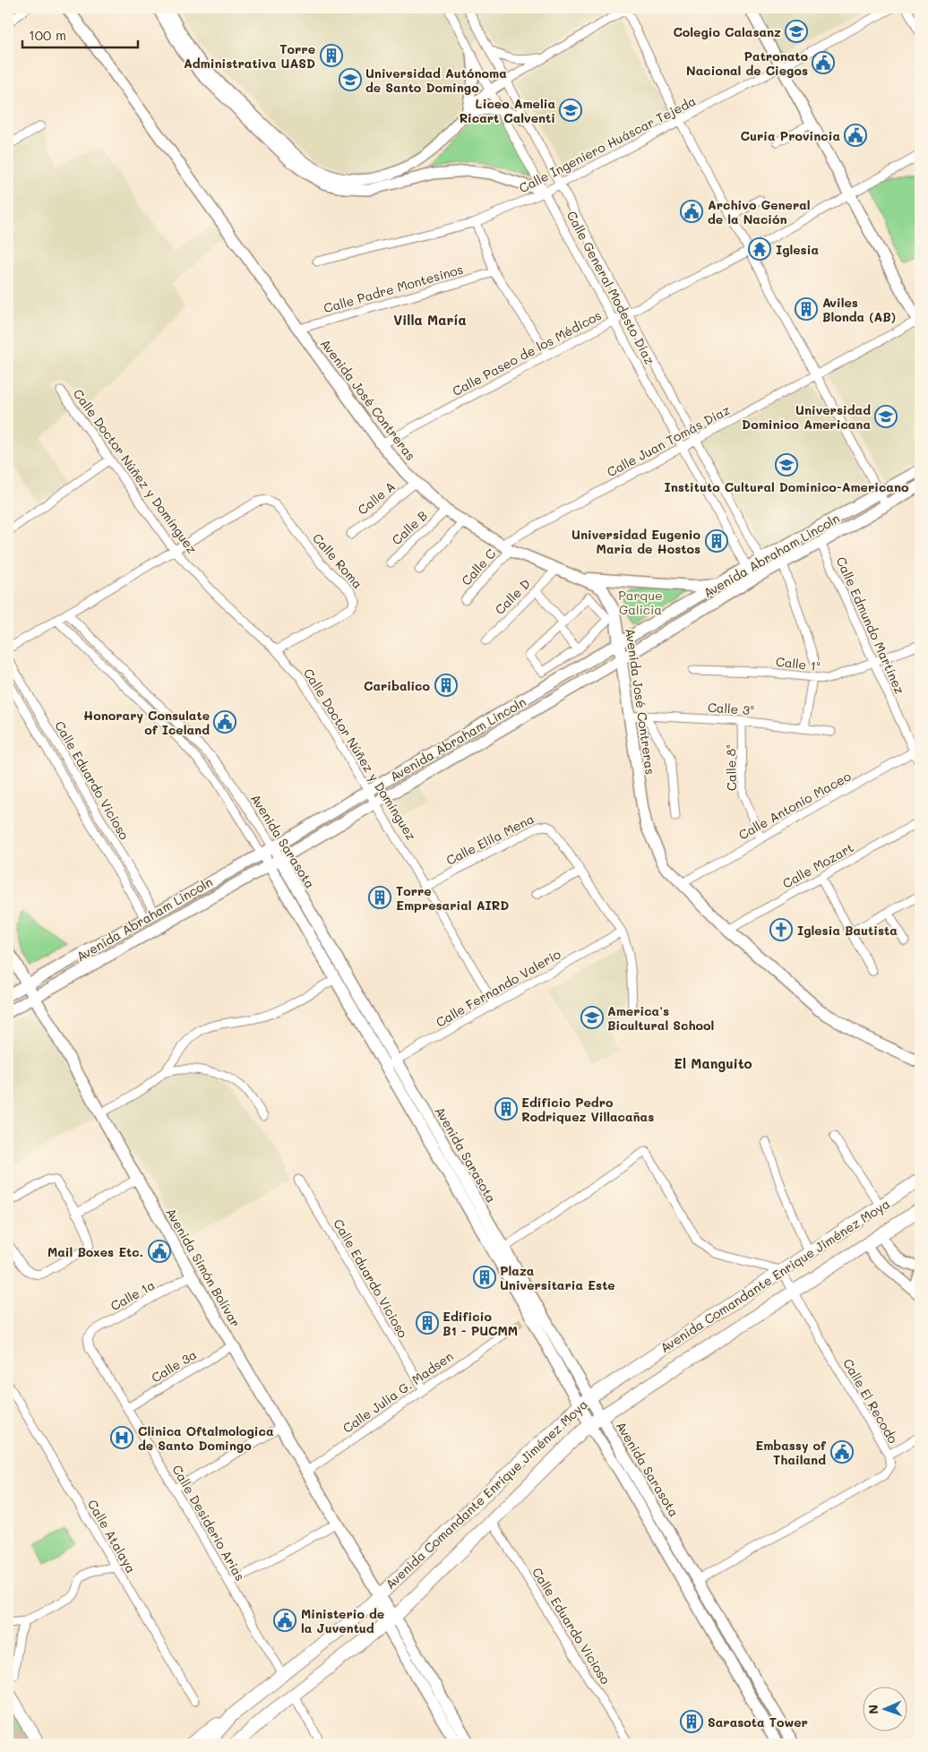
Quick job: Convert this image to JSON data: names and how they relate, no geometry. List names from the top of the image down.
{
  "streets": {
    "main road": [
      "Avenida José Contreras",
      "Avenida Abraham Lincoln",
      "Avenida Sarasota",
      "Avenida Simón Bolívar",
      "Avenida Comandante Enrique Jiménez Moya"
    ],
    "street": [
      "Calle Ingeniero Huáscar Tejeda",
      "Calle General Modesto Díaz",
      "Calle Padre Montesinos",
      "Calle Paseo de los Médicos",
      "Calle Juan Tomás Díaz",
      "Calle Doctor Núñez y Domínguez",
      "Calle A",
      "Calle B",
      "Calle Roma",
      "Calle C",
      "Calle D",
      "Calle Edmundo Martínez",
      "Calle 1ª",
      "Calle 3ª",
      "Calle 8ª",
      "Calle Eduardo Vicioso",
      "Calle Antonio Maceo",
      "Calle Elila Mena",
      "Calle Mozart",
      "Calle Fernando Valerio",
      "Calle 1a",
      "Calle 3a",
      "Calle Julia G. Madsen",
      "Calle El Recodo",
      "Calle Desiderio Arias",
      "Calle Atalaya"
    ]
  },
  "crossings": [
    ["Calle Ingeniero Huáscar Tejeda", "Calle General Modesto Díaz"],
    ["Calle General Modesto Díaz", "Calle Paseo de los Médicos"],
    ["Calle General Modesto Díaz", "Calle Juan Tomás Díaz"],
    ["Calle General Modesto Díaz", "Avenida Abraham Lincoln"],
    ["Calle Padre Montesinos", "Avenida José Contreras"],
    ["Calle Paseo de los Médicos", "Avenida José Contreras"],
    ["Avenida José Contreras", "Calle Juan Tomás Díaz"],
    ["Avenida José Contreras", "Calle A"],
    ["Avenida José Contreras", "Calle B"],
    ["Avenida José Contreras", "Avenida Abraham Lincoln"],
    ["Avenida José Contreras", "Calle C"],
    ["Avenida José Contreras", "Calle D"],
    ["Avenida José Contreras", "Calle 3ª"],
    ["Avenida José Contreras", "Calle Antonio Maceo"],
    ["Avenida José Contreras", "Calle Mozart"],
    ["Calle Juan Tomás Díaz", "Calle C"],
    ["Calle Doctor Núñez y Domínguez", "Avenida Abraham Lincoln"],
    ["Calle Doctor Núñez y Domínguez", "Calle Roma"],
    ["Calle Doctor Núñez y Domínguez", "Calle Elila Mena"],
    ["Calle Doctor Núñez y Domínguez", "Calle Fernando Valerio"],
    ["Avenida Abraham Lincoln", "Calle Edmundo Martínez"],
    ["Avenida Abraham Lincoln", "Calle Eduardo Vicioso"],
    ["Avenida Abraham Lincoln", "Avenida Sarasota"],
    ["Avenida Abraham Lincoln", "Avenida Simón Bolívar"],
    ["Calle Edmundo Martínez", "Calle 1ª"],
    ["Calle Edmundo Martínez", "Calle Antonio Maceo"],
    ["Calle 3ª", "Calle 8ª"],
    ["Calle 8ª", "Calle Antonio Maceo"],
    ["Calle Eduardo Vicioso", "Avenida Comandante Enrique Jiménez Moya"],
    ["Calle Eduardo Vicioso", "Calle Julia G. Madsen"],
    ["Calle Elila Mena", "Calle Fernando Valerio"],
    ["Avenida Sarasota", "Calle Fernando Valerio"],
    ["Avenida Sarasota", "Avenida Comandante Enrique Jiménez Moya"],
    ["Avenida Sarasota", "Calle El Recodo"],
    ["Avenida Simón Bolívar", "Avenida Comandante Enrique Jiménez Moya"],
    ["Avenida Simón Bolívar", "Calle 1a"],
    ["Avenida Simón Bolívar", "Calle 3a"],
    ["Avenida Simón Bolívar", "Calle Julia G. Madsen"],
    ["Avenida Comandante Enrique Jiménez Moya", "Calle El Recodo"],
    ["Avenida Comandante Enrique Jiménez Moya", "Calle Desiderio Arias"],
    ["Calle 1a", "Calle Desiderio Arias"],
    ["Calle 3a", "Calle Desiderio Arias"]
  ],
  "districts": ["Villa María", "El Manguito"],
  "parks": ["Parque Galicia"],
  "places": {
    "school or university": [
      "Colegio Calasanz",
      "Universidad Autónoma de Santo Domingo",
      "Liceo Amelia Ricart Calventi",
      "Universidad Dominico Americana",
      "Instituto Cultural Dominico-Americano",
      "America's Bicultural School"
    ],
    "building": [
      "Torre Administrativa UASD",
      "Aviles Blonda (AB)",
      "Universidad Eugenio Maria de Hostos",
      "Caribalico",
      "Torre Empresarial AIRD",
      "Edificio Pedro Rodriquez Villacañas",
      "Plaza Universitaria Este",
      "Edificio B1 - PUCMM",
      "Sarasota Tower"
    ],
    "public building": [
      "Patronato Nacional de Ciegos",
      "Curia Provincia",
      "Archivo General de la Nación",
      "Honorary Consulate of Iceland",
      "Mail Boxes Etc.",
      "Embassy of Thailand",
      "Ministerio de la Juventud"
    ],
    "temple": ["Iglesia"],
    "church": ["Iglesia Bautista"],
    "hospital": ["Clinica Oftalmologica de Santo Domingo"]
  },
  "scale_bar": "100 m",
  "north": "left"
}
